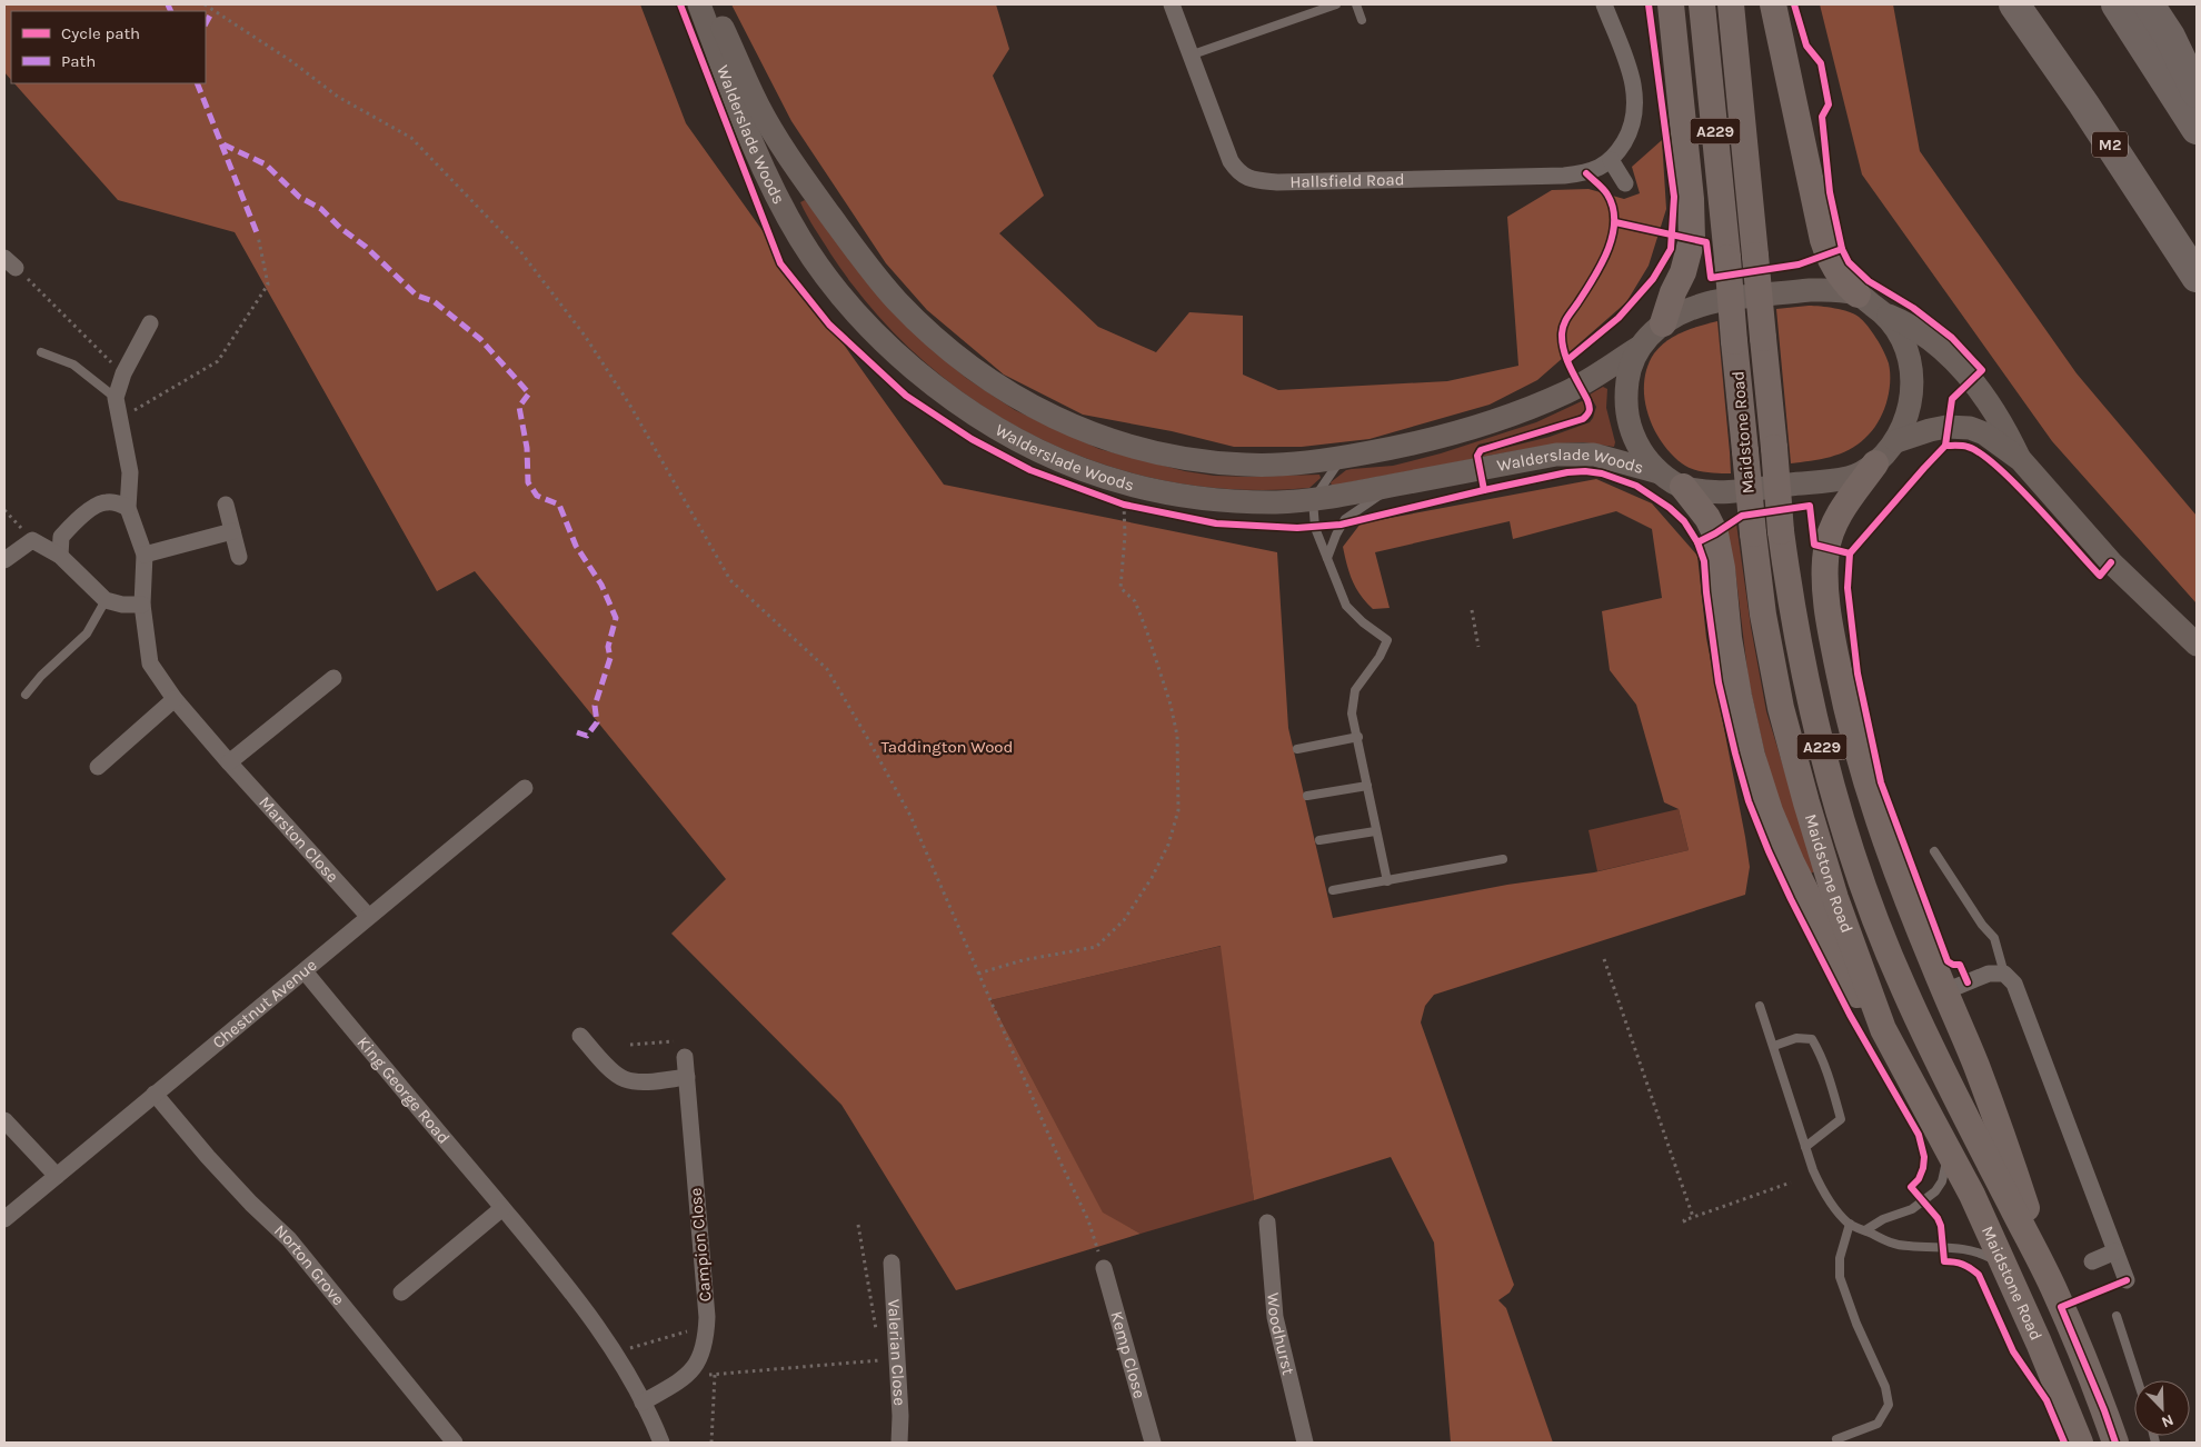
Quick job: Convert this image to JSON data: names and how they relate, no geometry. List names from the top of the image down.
{
  "streets": {
    "highway": ["M2"],
    "main road": ["A229", "Maidstone Road"],
    "street": [
      "Walderslade Woods",
      "Hallsfield Road",
      "Marston Close",
      "Chestnut Avenue",
      "King George Road",
      "Campion Close",
      "Norton Grove",
      "Woodhurst",
      "Valerian Close",
      "Kemp Close"
    ]
  },
  "crossings": [
    ["Marston Close", "Chestnut Avenue"],
    ["Chestnut Avenue", "King George Road"],
    ["Chestnut Avenue", "Norton Grove"],
    ["King George Road", "Campion Close"]
  ],
  "parks": ["Taddington Wood"],
  "legend": ["Cycle path", "Path"],
  "north": "bottom right"
}
